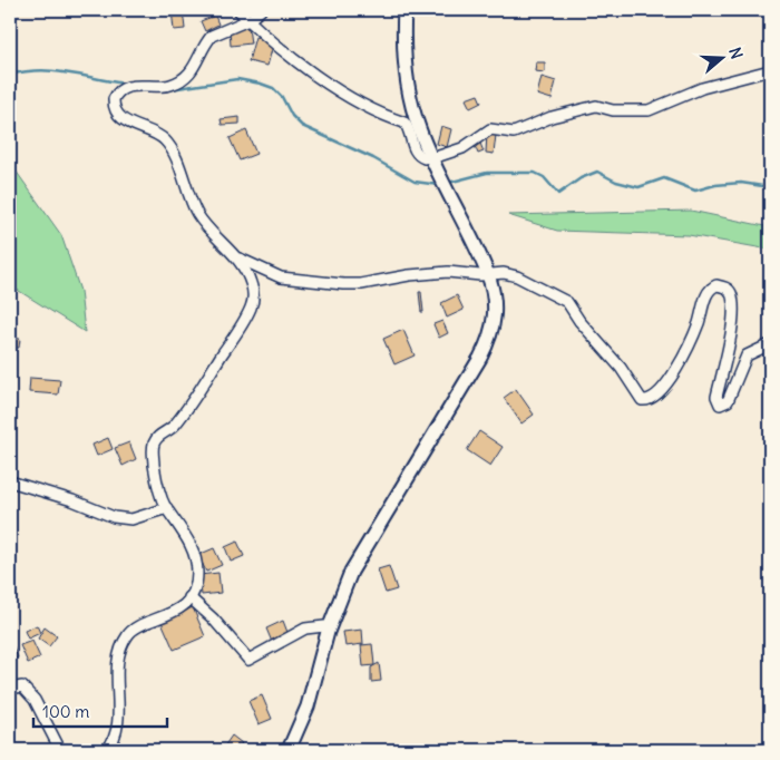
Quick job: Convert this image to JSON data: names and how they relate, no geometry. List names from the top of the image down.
{
  "scale_bar": "100 m",
  "north": "right"
}
